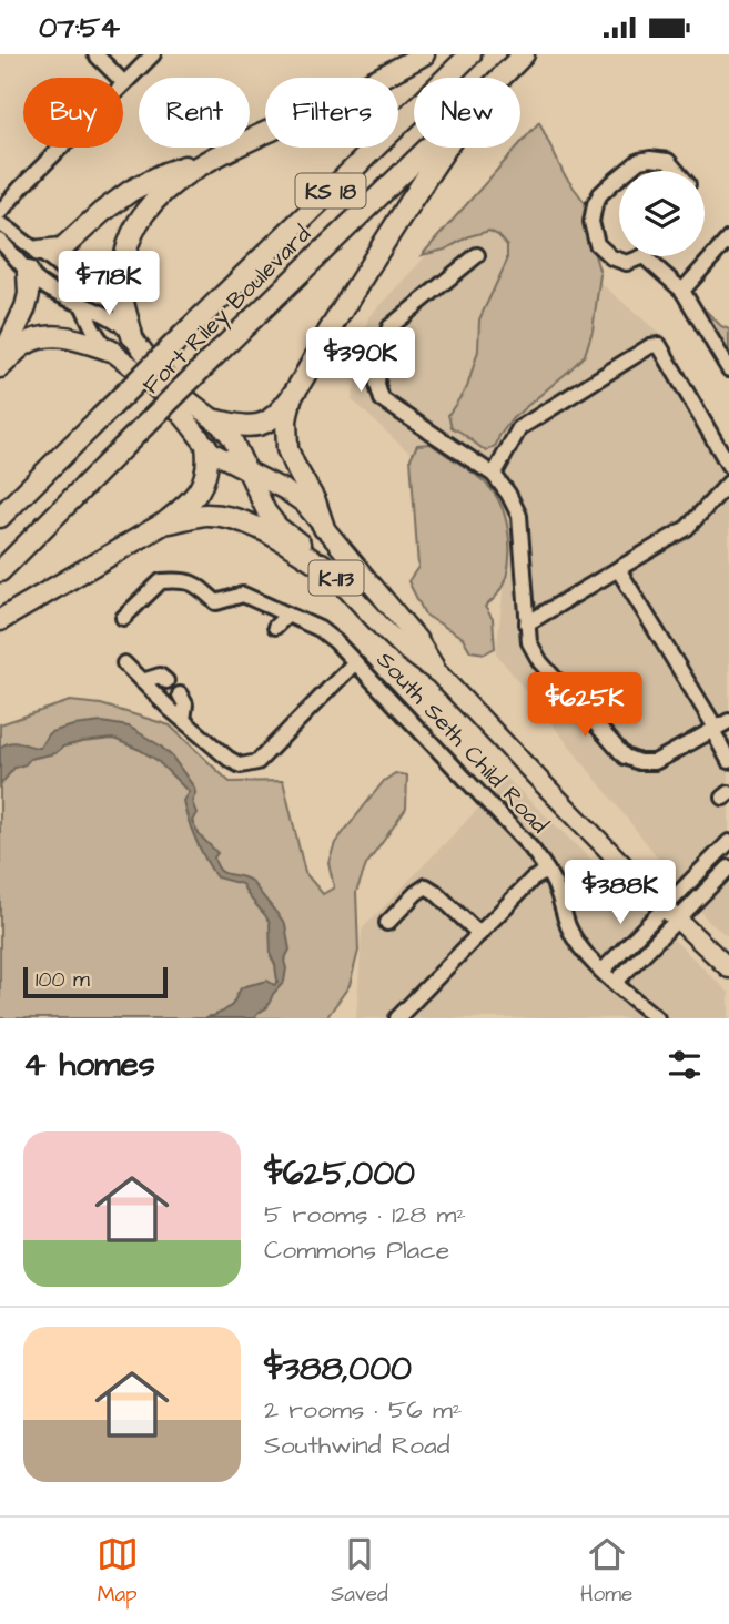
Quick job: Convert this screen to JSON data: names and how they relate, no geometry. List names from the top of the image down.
{
  "streets": {
    "highway": ["KS 18", "Fort Riley Boulevard"],
    "main road": ["K-113", "South Seth Child Road"]
  },
  "scale_bar": "100 m",
  "page": {
    "status": "07:54",
    "chip": [
      "Buy",
      "Rent",
      "Filters",
      "New"
    ],
    "price": [
      "$718K",
      "$390K",
      "$625K",
      "$388K"
    ],
    "scale": "100 m",
    "heading": "4 homes",
    "list": [
      {
        "name": "$625,000",
        "note": "5 rooms · 128 m² · Commons Place"
      },
      {
        "name": "$388,000",
        "note": "2 rooms · 56 m² · Southwind Road"
      }
    ],
    "tabs": ["Map", "Saved", "Home"]
  }
}
